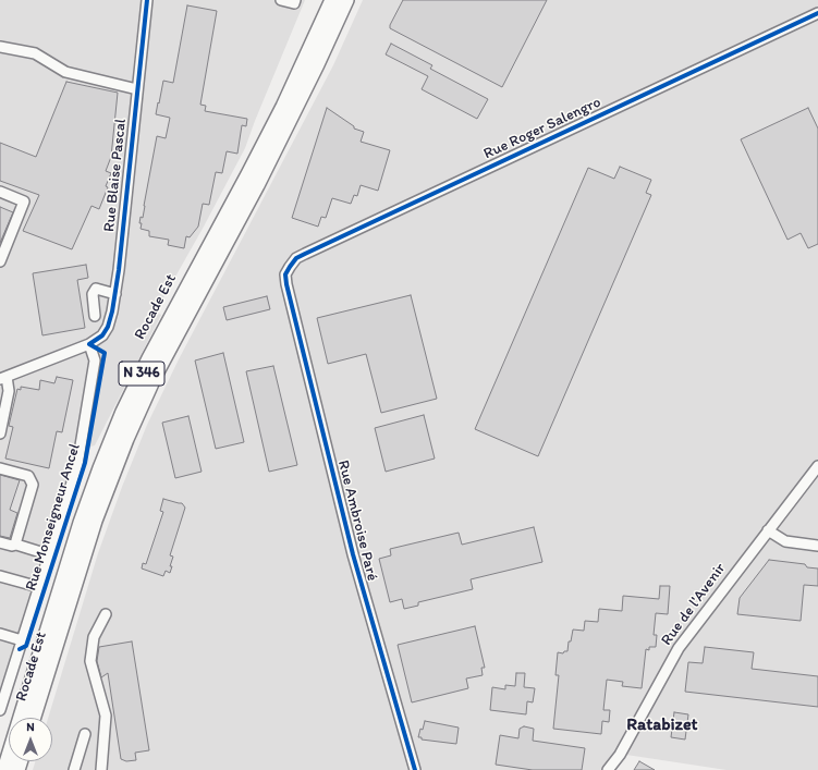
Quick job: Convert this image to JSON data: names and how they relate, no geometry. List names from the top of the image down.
{
  "streets": {
    "highway": ["Rocade Est", "N 346"],
    "street": [
      "Rue Roger Salengro",
      "Rue Blaise Pascal",
      "Rue Monseigneur Ancel",
      "Rue Ambroise Paré",
      "Rue de l'Avenir"
    ]
  },
  "crossings": [
    ["Rue Roger Salengro", "Rue Ambroise Paré"],
    ["Rue Blaise Pascal", "Rue Monseigneur Ancel"]
  ],
  "districts": ["Ratabizet"],
  "north": "top"
}
